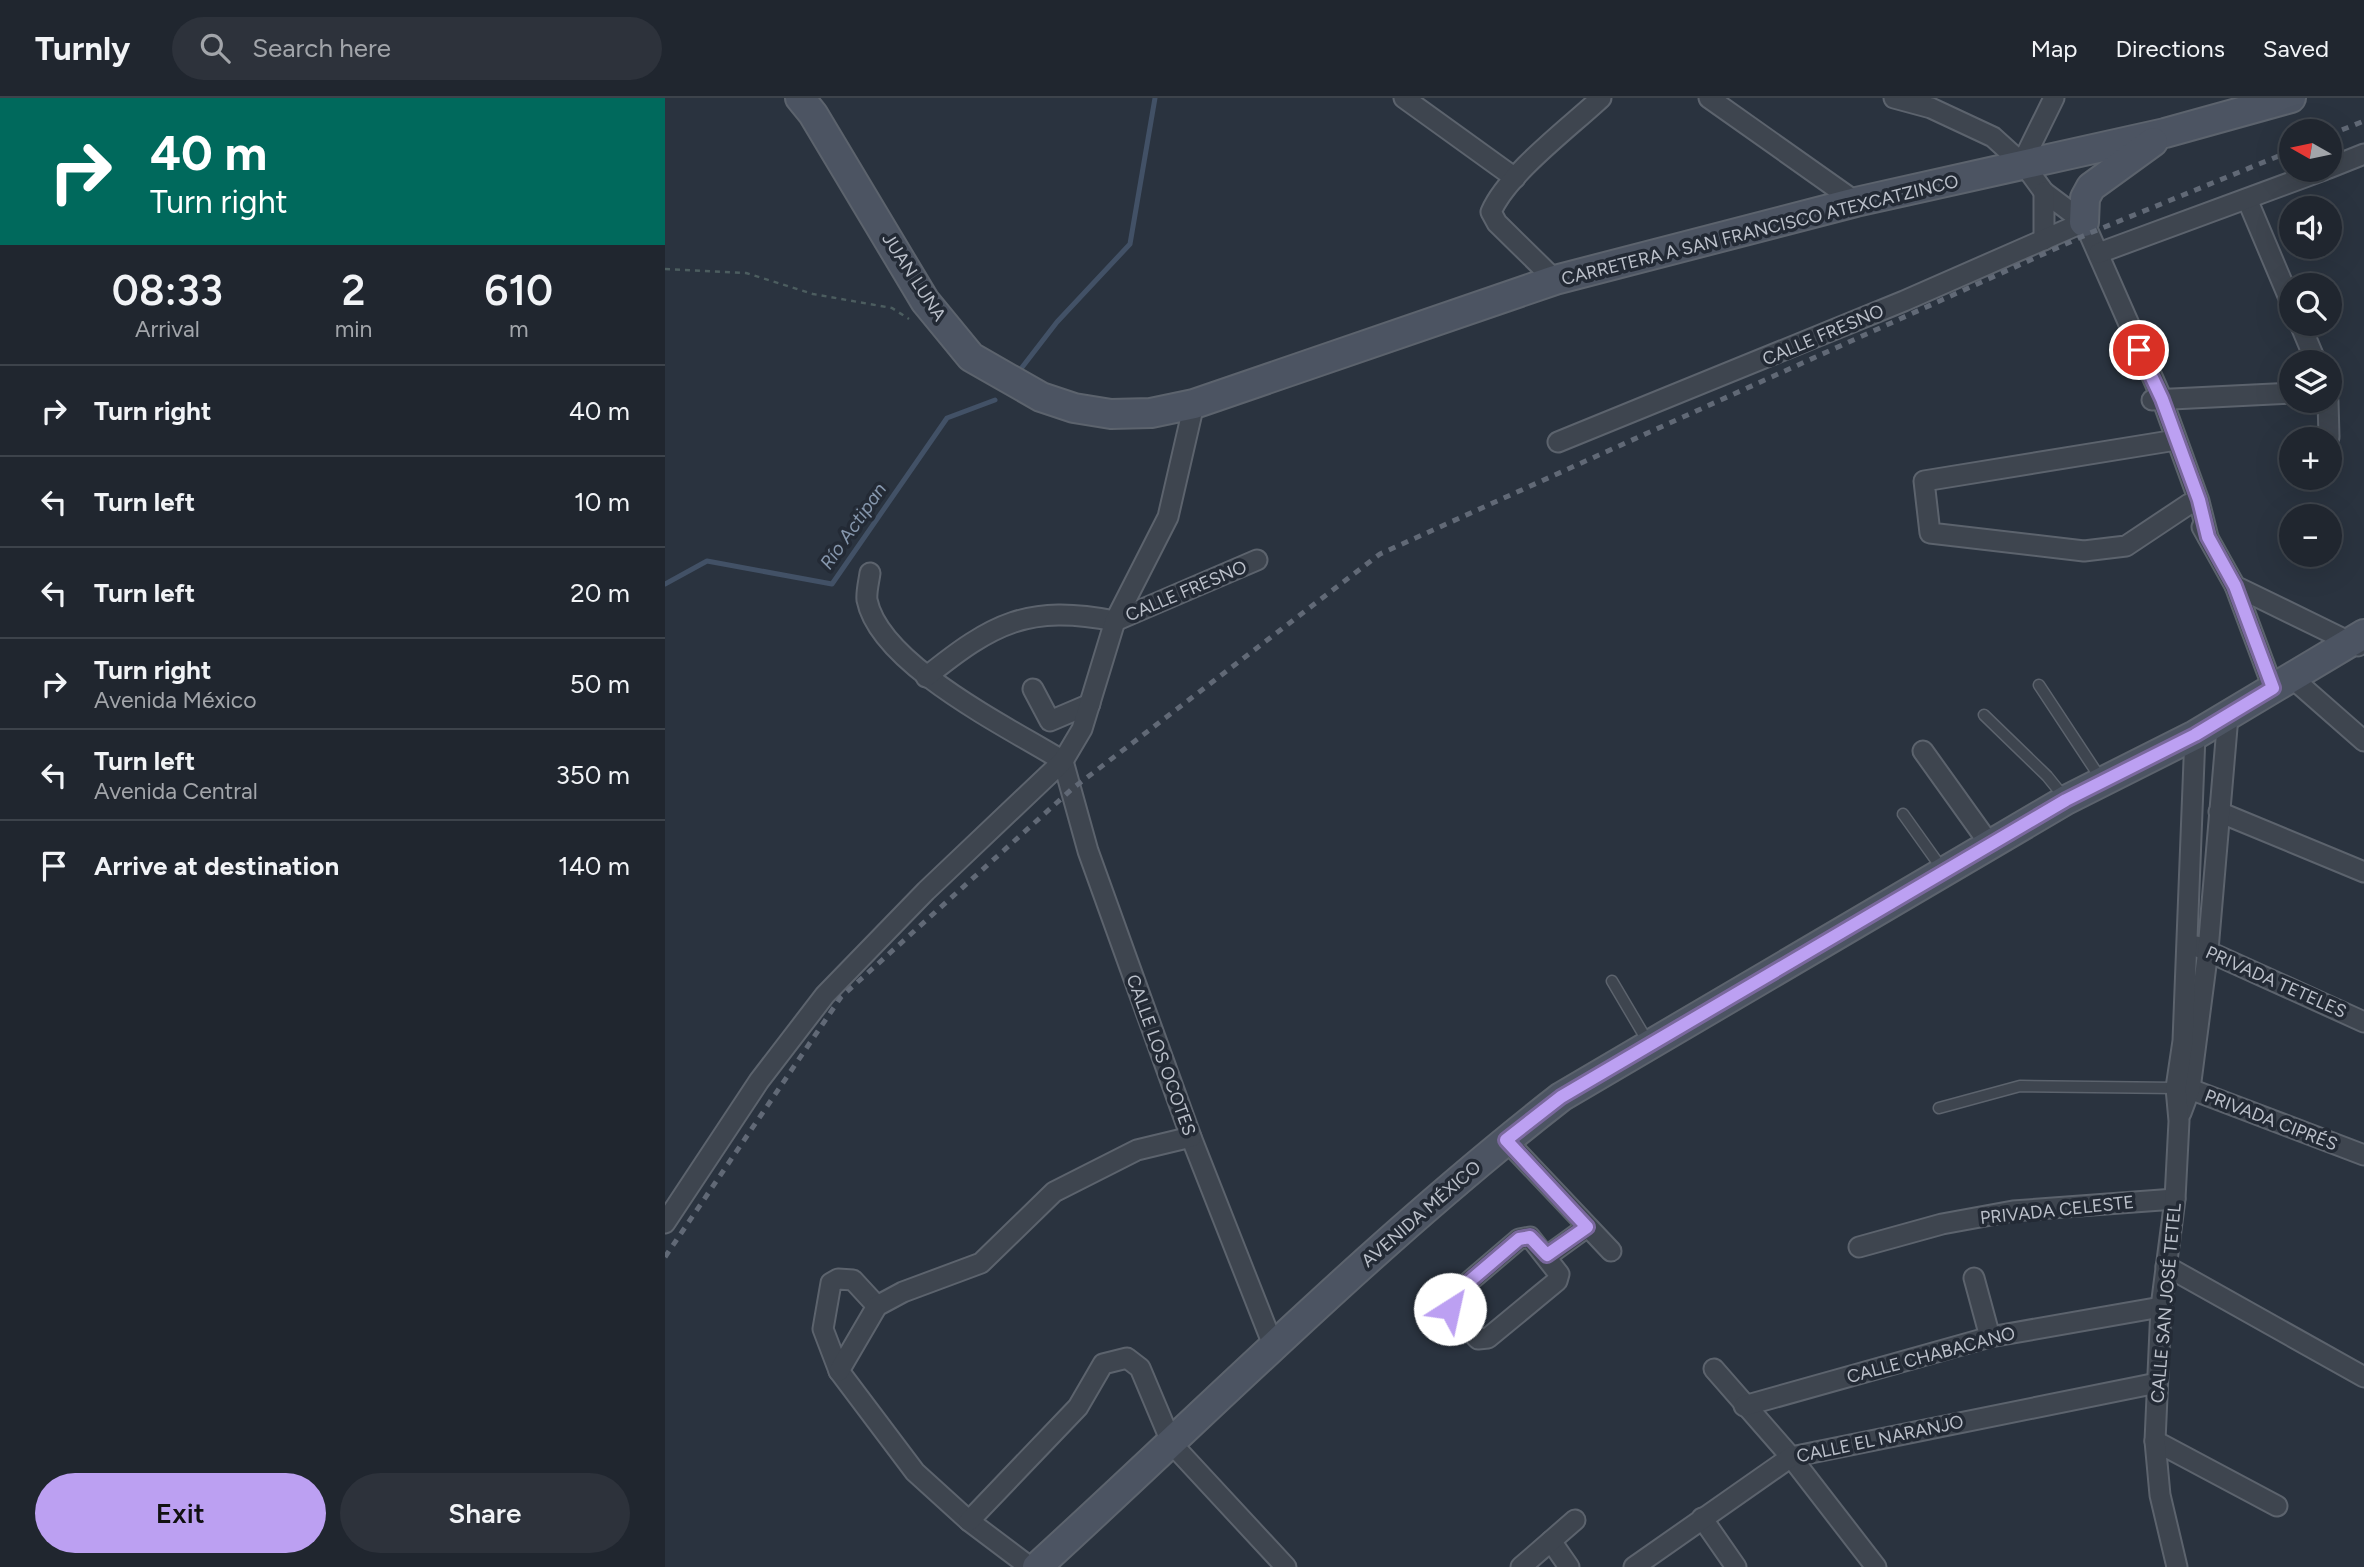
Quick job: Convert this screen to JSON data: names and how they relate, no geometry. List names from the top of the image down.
{
  "streets": {
    "street": [
      "CARRETERA A SAN FRANCISCO ATEXCATZINCO",
      "JUAN LUNA",
      "CALLE FRESNO",
      "PRIVADA TETELES",
      "CALLE LOS OCOTES",
      "PRIVADA CIPRÉS",
      "PRIVADA CELESTE",
      "AVENIDA MÉXICO",
      "CALLE SAN JOSÉ TETEL",
      "CALLE CHABACANO",
      "CALLE EL NARANJO"
    ]
  },
  "crossings": [
    ["CARRETERA A SAN FRANCISCO ATEXCATZINCO", "JUAN LUNA"],
    ["PRIVADA TETELES", "CALLE SAN JOSÉ TETEL"],
    ["CALLE LOS OCOTES", "AVENIDA MÉXICO"],
    ["PRIVADA CIPRÉS", "CALLE SAN JOSÉ TETEL"],
    ["PRIVADA CELESTE", "CALLE SAN JOSÉ TETEL"],
    ["AVENIDA MÉXICO", "CALLE SAN JOSÉ TETEL"],
    ["CALLE SAN JOSÉ TETEL", "CALLE CHABACANO"],
    ["CALLE SAN JOSÉ TETEL", "CALLE EL NARANJO"]
  ],
  "water": ["Río Actipan"],
  "north": "left",
  "page": {
    "header": "Turnly",
    "search": "Search here",
    "nav": ["Map", "Directions", "Saved"],
    "turn": ["40 m", "Turn right"],
    "map_buttons": ["+", "−"],
    "eta": [
      "08:33",
      "Arrival",
      "2",
      "min",
      "610",
      "m"
    ],
    "list": [
      {
        "name": "Turn right",
        "value": "40 m"
      },
      {
        "name": "Turn left",
        "value": "10 m"
      },
      {
        "name": "Turn left",
        "value": "20 m"
      },
      {
        "name": "Turn right",
        "note": "Avenida México",
        "value": "50 m"
      },
      {
        "name": "Turn left",
        "note": "Avenida Central",
        "value": "350 m"
      },
      {
        "name": "Arrive at destination",
        "value": "140 m"
      }
    ],
    "buttons": ["Exit", "Share"]
  }
}
